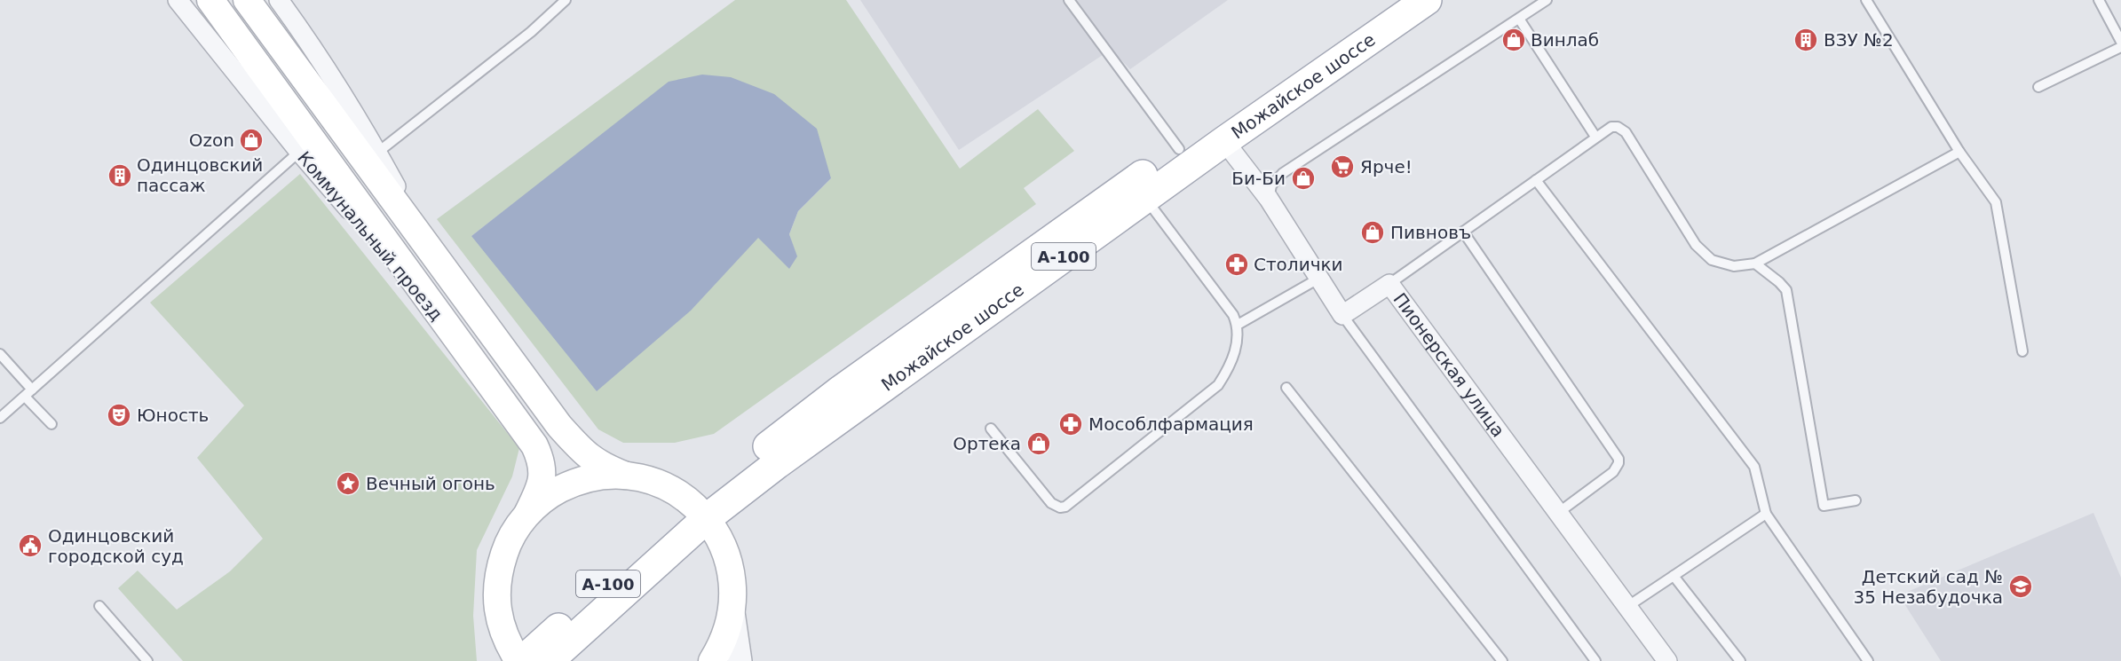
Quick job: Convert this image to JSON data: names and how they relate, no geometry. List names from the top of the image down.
{
  "streets": {
    "main road": ["Можайское шоссе", "Коммунальный проезд", "А-100"],
    "street": ["Пионерская улица"]
  },
  "places": {
    "shop": [
      "Винлаб",
      "Ozon",
      "Би-Би",
      "Пивновъ",
      "Ортека"
    ],
    "building": ["ВЗУ №2", "Одинцовский пассаж"],
    "supermarket": ["Ярче!"],
    "pharmacy": ["Столички", "Мособлфармация"],
    "theatre": ["Юность"],
    "place": ["Вечный огонь"],
    "public building": ["Одинцовский городской суд"],
    "school or university": ["Детский сад № 35 Незабудочка"]
  }
}
